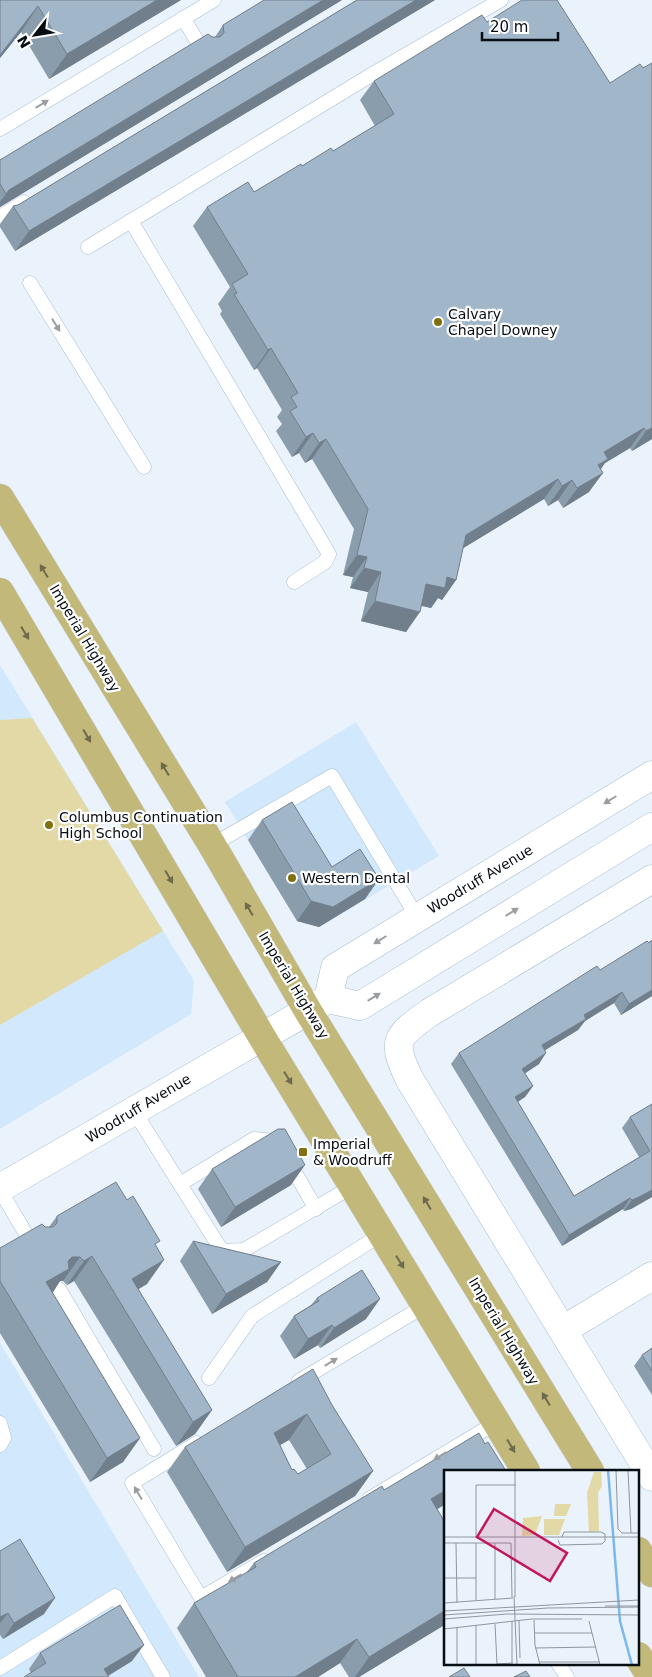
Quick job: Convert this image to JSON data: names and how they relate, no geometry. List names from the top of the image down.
{
  "streets": {
    "main road": ["Imperial Highway", "Woodruff Avenue"]
  },
  "crossings": [
    ["Imperial Highway", "Woodruff Avenue"]
  ],
  "places": {
    "other": ["Calvary Chapel Downey", "Columbus Continuation High School", "Western Dental"],
    "transit": ["Imperial & Woodruff"]
  },
  "scale_bar": "20 m",
  "north": "bottom left"
}
